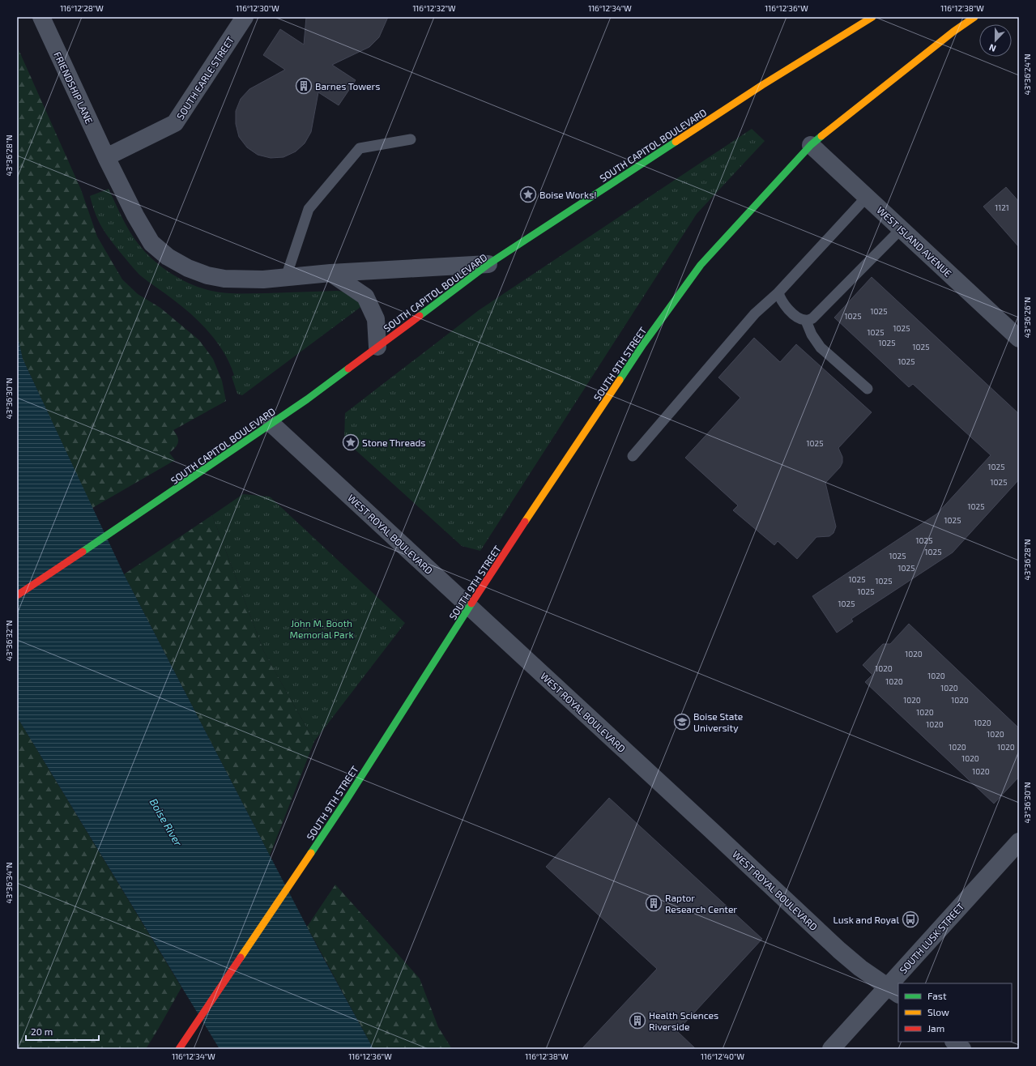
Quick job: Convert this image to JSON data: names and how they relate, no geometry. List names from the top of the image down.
{
  "streets": {
    "main road": ["SOUTH CAPITOL BOULEVARD", "SOUTH 9TH STREET"],
    "street": [
      "SOUTH EARLE STREET",
      "FRIENDSHIP LANE",
      "WEST ISLAND AVENUE",
      "WEST ROYAL BOULEVARD",
      "SOUTH LUSK STREET"
    ]
  },
  "crossings": [
    ["SOUTH EARLE STREET", "FRIENDSHIP LANE"],
    ["FRIENDSHIP LANE", "SOUTH CAPITOL BOULEVARD"],
    ["SOUTH CAPITOL BOULEVARD", "WEST ROYAL BOULEVARD"],
    ["WEST ISLAND AVENUE", "SOUTH 9TH STREET"],
    ["SOUTH 9TH STREET", "WEST ROYAL BOULEVARD"],
    ["WEST ROYAL BOULEVARD", "SOUTH LUSK STREET"]
  ],
  "water": ["Boise River"],
  "parks": ["John M. Booth Memorial Park"],
  "places": {
    "building": ["Barnes Towers", "Raptor Research Center", "Health Sciences Riverside"],
    "place": ["Boise Works!", "Stone Threads"],
    "school or university": ["Boise State University"],
    "bus stop": ["Lusk and Royal"]
  },
  "house_numbers": [
    "1121",
    "1025",
    "1025",
    "1025",
    "1025",
    "1025",
    "1025",
    "1025",
    "1025",
    "1025",
    "1025",
    "1025",
    "1025",
    "1025",
    "1025",
    "1025",
    "1025",
    "1025",
    "1025",
    "1025",
    "1025",
    "1020",
    "1020",
    "1020",
    "1020",
    "1020",
    "1020",
    "1020",
    "1020",
    "1020",
    "1020",
    "1020",
    "1020",
    "1020",
    "1020",
    "1020"
  ],
  "legend": ["Fast", "Slow", "Jam"],
  "scale_bar": "20 m",
  "north": "bottom",
  "coordinates": [
    "116°12'28\"W",
    "116°12'30\"W",
    "116°12'32\"W",
    "116°12'34\"W",
    "116°12'36\"W",
    "116°12'38\"W",
    "43°36'24\"N",
    "43°36'28\"N",
    "43°36'26\"N",
    "43°36'30\"N",
    "43°36'32\"N",
    "43°36'34\"N",
    "116°12'40\"W"
  ]
}
